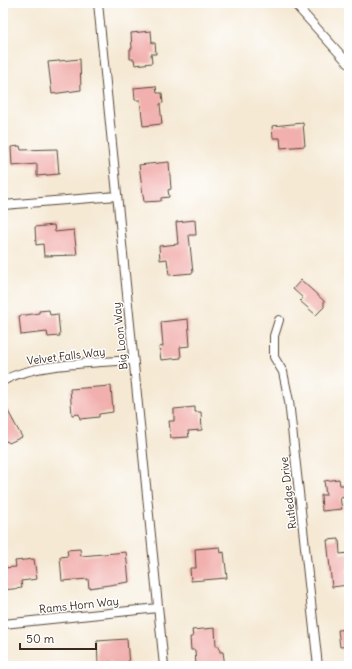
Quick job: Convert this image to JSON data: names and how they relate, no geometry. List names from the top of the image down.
{
  "streets": {
    "street": [
      "Big Loon Way",
      "Velvet Falls Way",
      "Rutledge Drive",
      "Rams Horn Way"
    ]
  },
  "crossings": [
    ["Big Loon Way", "Velvet Falls Way"],
    ["Big Loon Way", "Rams Horn Way"]
  ],
  "scale_bar": "50 m"
}
